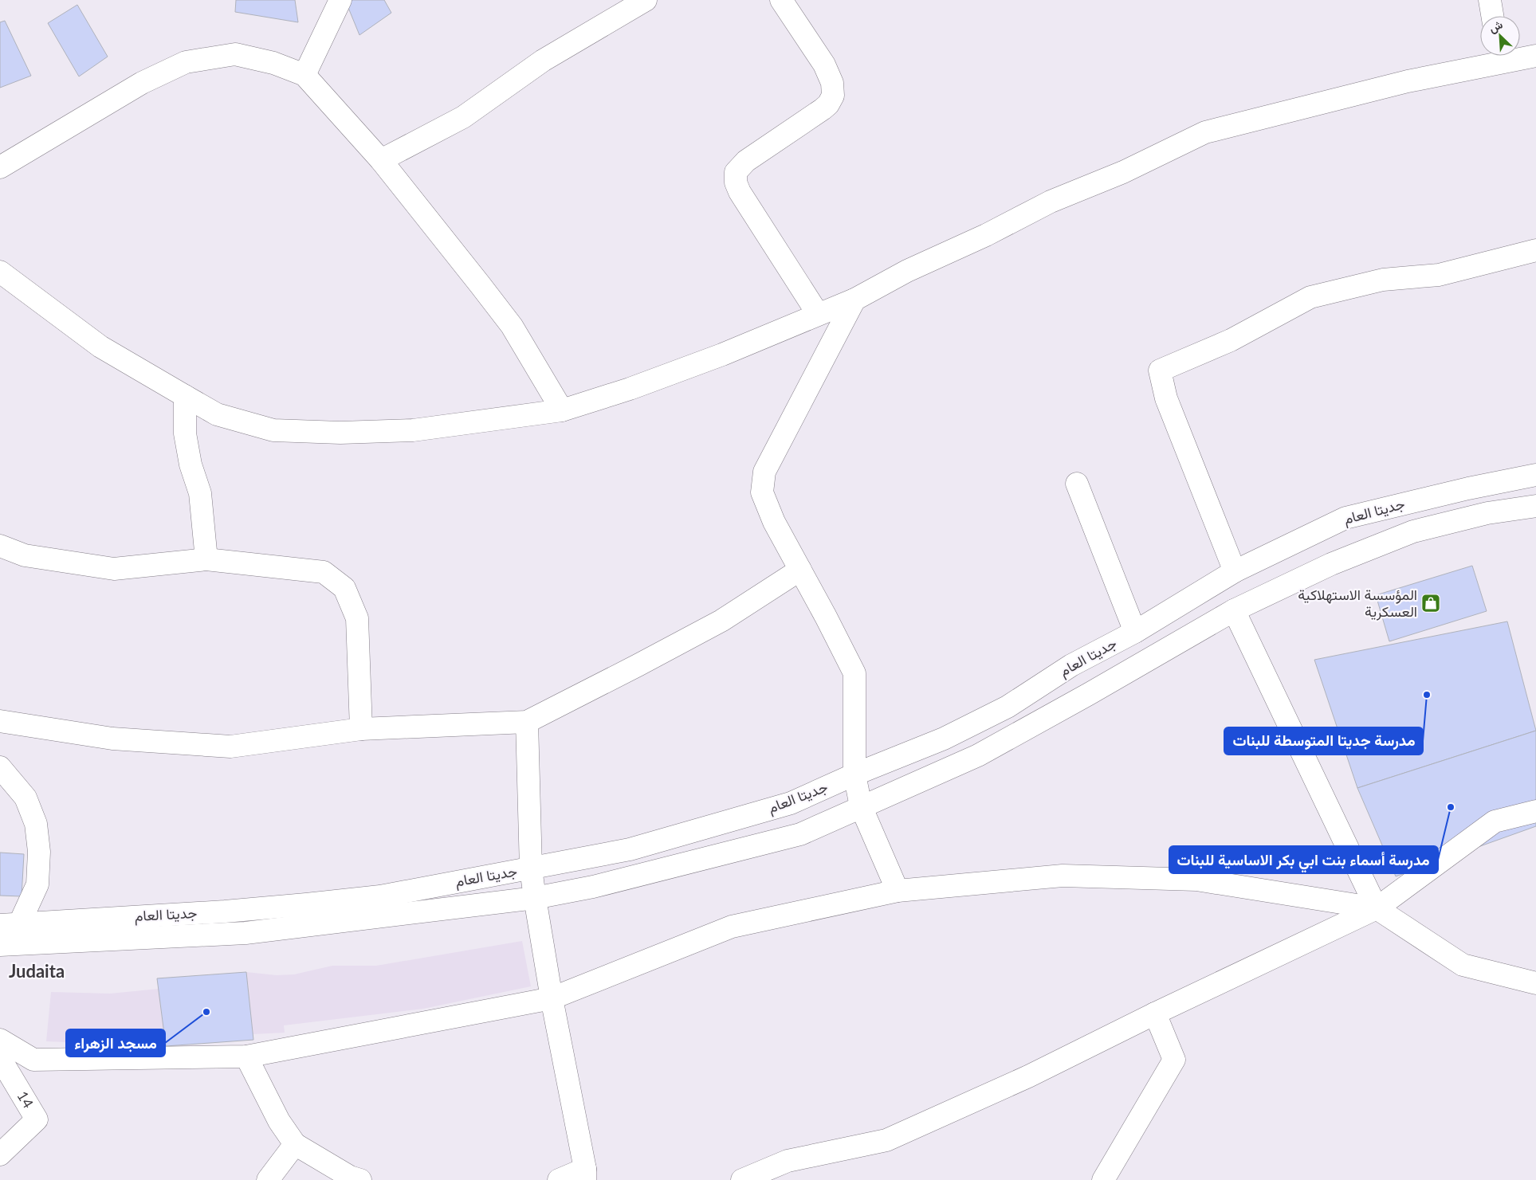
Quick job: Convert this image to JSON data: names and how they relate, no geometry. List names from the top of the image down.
{
  "streets": {
    "street": ["جديتا العام", "14"]
  },
  "districts": ["Judaita"],
  "places": {
    "shop": ["المؤسسة الاستهلاكية العسكرية"],
    "other": ["مدرسة جديتا المتوسطة للبنات", "مدرسة أسماء بنت ابي بكر الاساسية للبنات", "مسجد الزهراء"]
  },
  "north": "top left"
}
